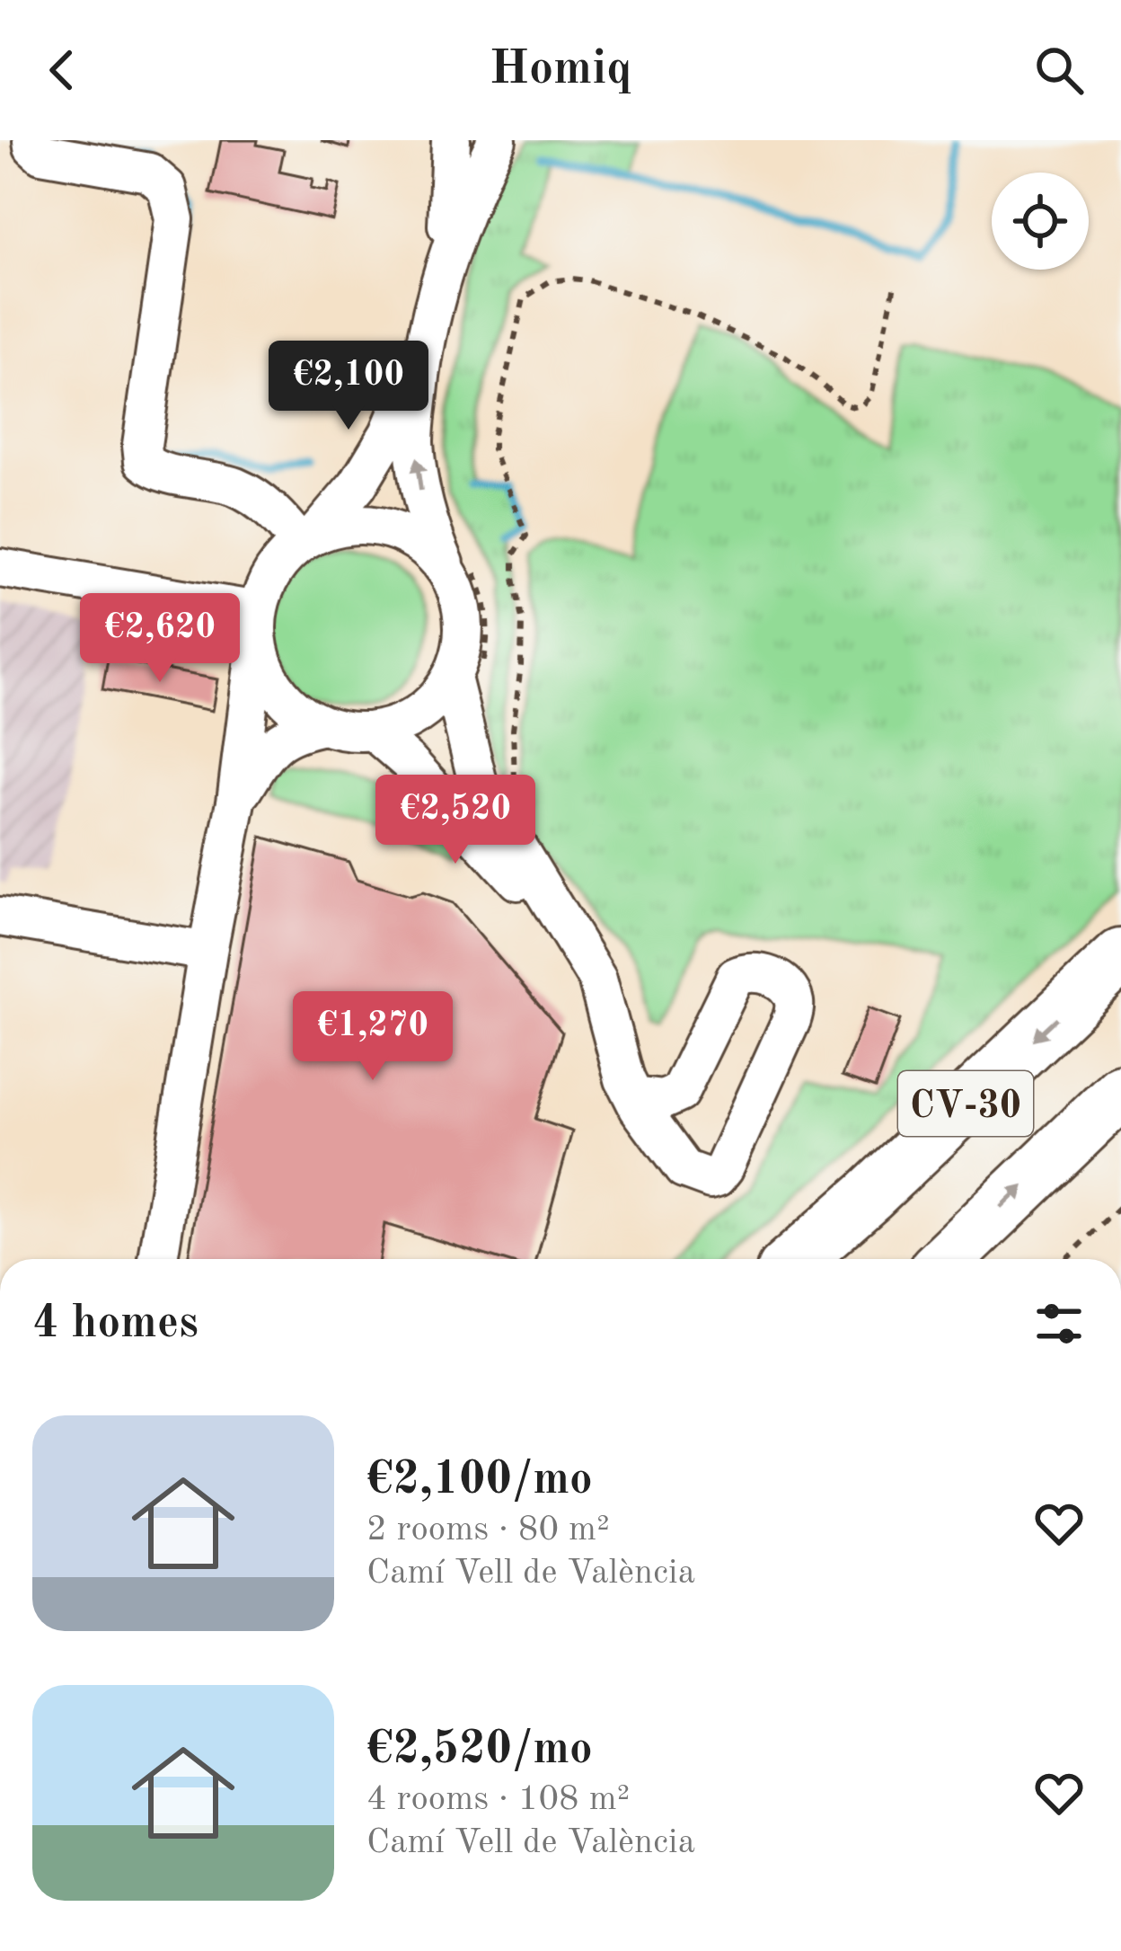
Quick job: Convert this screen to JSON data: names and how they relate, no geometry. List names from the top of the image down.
{
  "streets": {
    "highway": ["CV-30"]
  },
  "page": {
    "header": "Homiq",
    "price": [
      "€2,100",
      "€2,620",
      "€2,520",
      "€1,270"
    ],
    "heading": "4 homes",
    "list": [
      {
        "name": "€2,100/mo",
        "note": "2 rooms · 80 m² · Camí Vell de València"
      },
      {
        "name": "€2,520/mo",
        "note": "4 rooms · 108 m² · Camí Vell de València"
      }
    ]
  }
}
